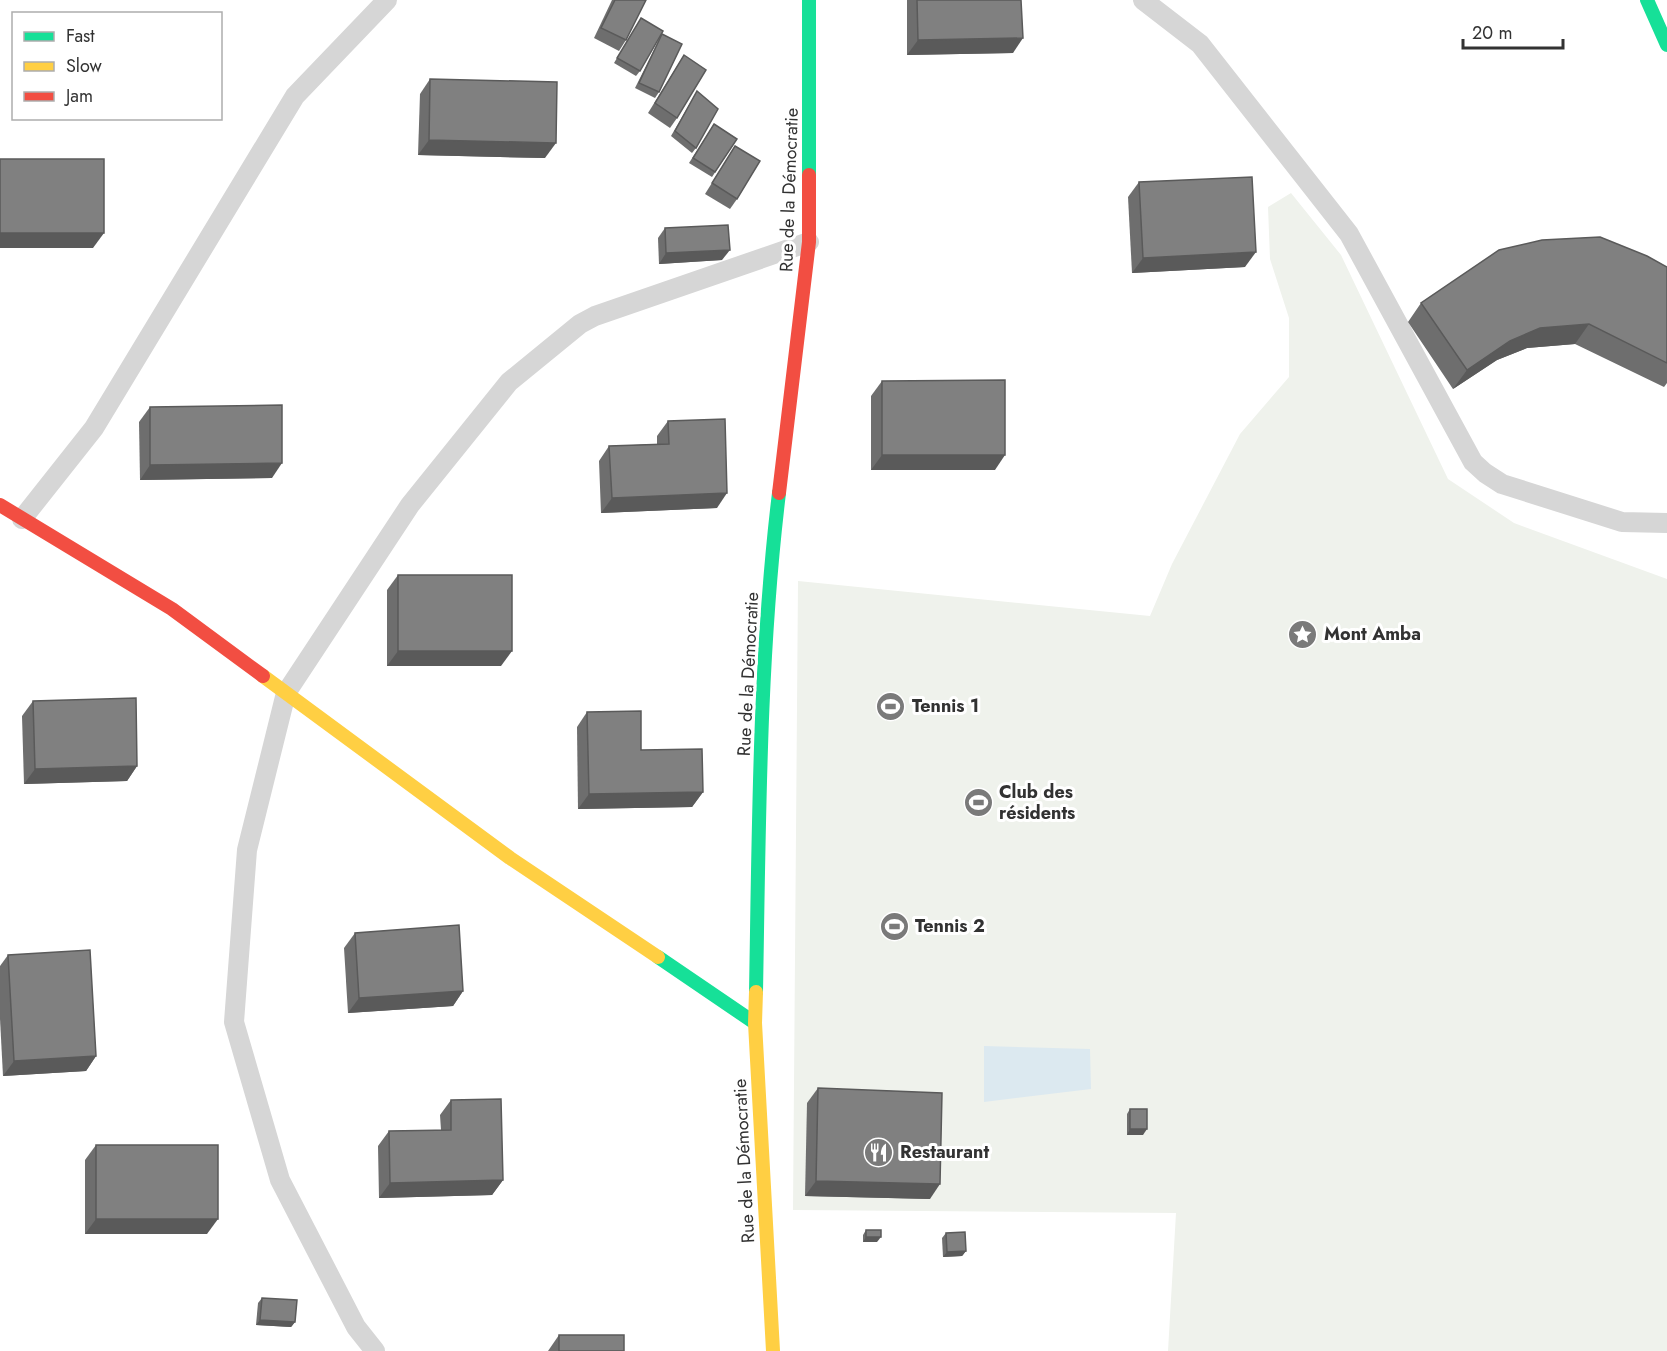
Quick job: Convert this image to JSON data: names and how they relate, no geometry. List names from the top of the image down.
{
  "streets": {
    "street": ["Rue de la Démocratie"]
  },
  "places": {
    "place": ["Mont Amba"],
    "sports": ["Tennis 1", "Club des résidents", "Tennis 2"],
    "restaurant": ["Restaurant"]
  },
  "legend": ["Fast", "Slow", "Jam"],
  "scale_bar": "20 m"
}
